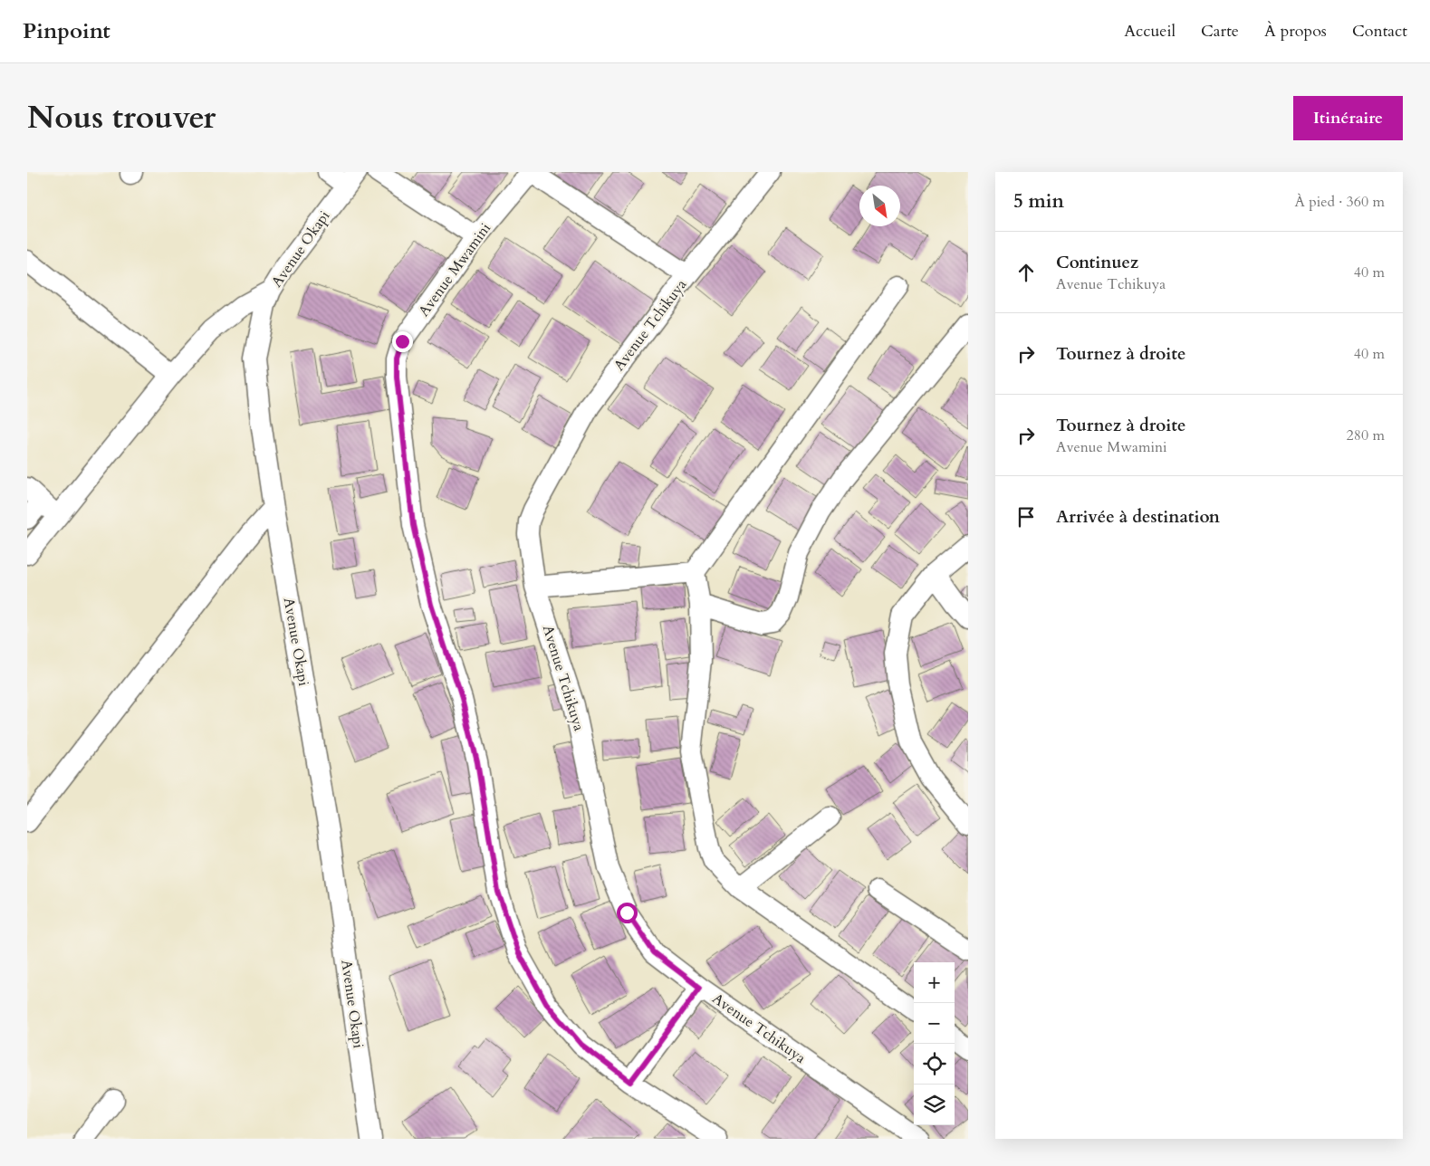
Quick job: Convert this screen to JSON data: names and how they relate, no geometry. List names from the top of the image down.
{
  "streets": {
    "street": ["Avenue Okapi", "Avenue Mwamini", "Avenue Tchikuya"]
  },
  "north": "bottom right",
  "page": {
    "header": "Pinpoint",
    "nav": [
      "Accueil",
      "Carte",
      "À propos",
      "Contact"
    ],
    "title": "Nous trouver",
    "buttons": "Itinéraire",
    "heading": ["5 min", "À pied · 360 m"],
    "list": [
      ["Continuez", "Avenue Tchikuya", "40 m"],
      ["Tournez à droite", "40 m"],
      ["Tournez à droite", "Avenue Mwamini", "280 m"],
      "Arrivée à destination"
    ],
    "map_buttons": ["+", "−"]
  }
}
